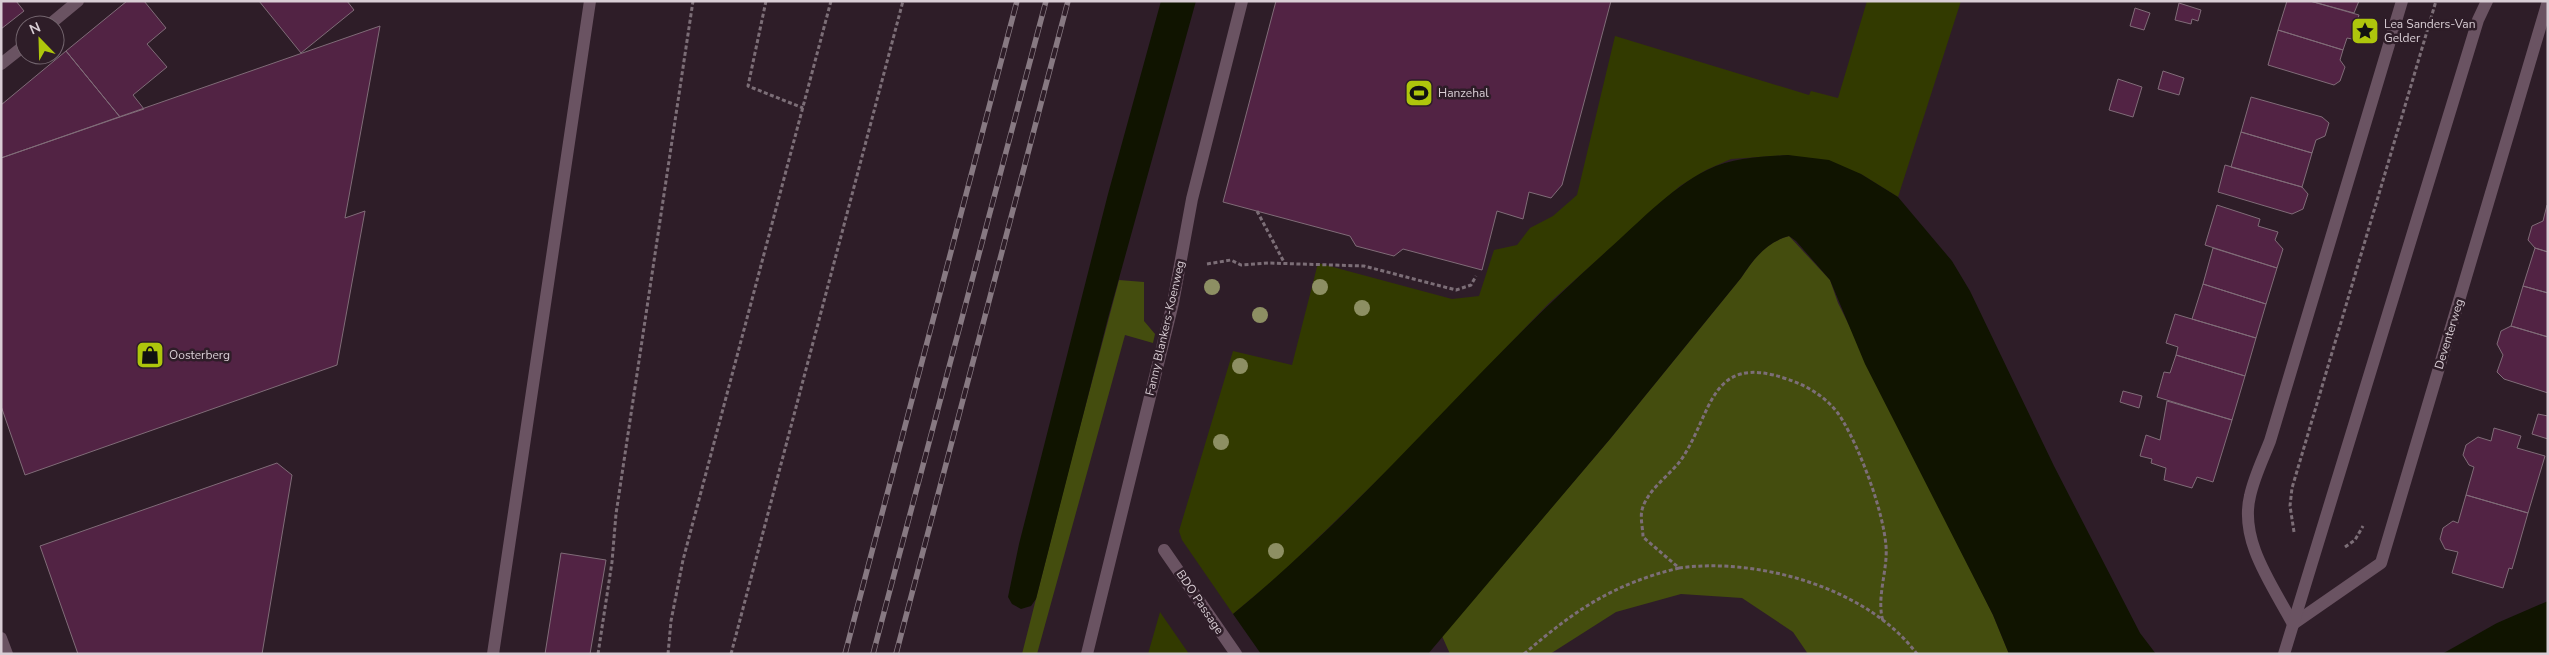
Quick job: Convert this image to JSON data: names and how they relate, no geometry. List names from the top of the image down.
{
  "streets": {
    "street": ["Fanny Blankers-Koenweg", "Deventerweg", "BDO Passage"]
  },
  "places": {
    "place": ["Lea Sanders-Van Gelder"],
    "sports": ["Hanzehal"],
    "shop": ["Oosterberg"]
  },
  "north": "top left"
}
